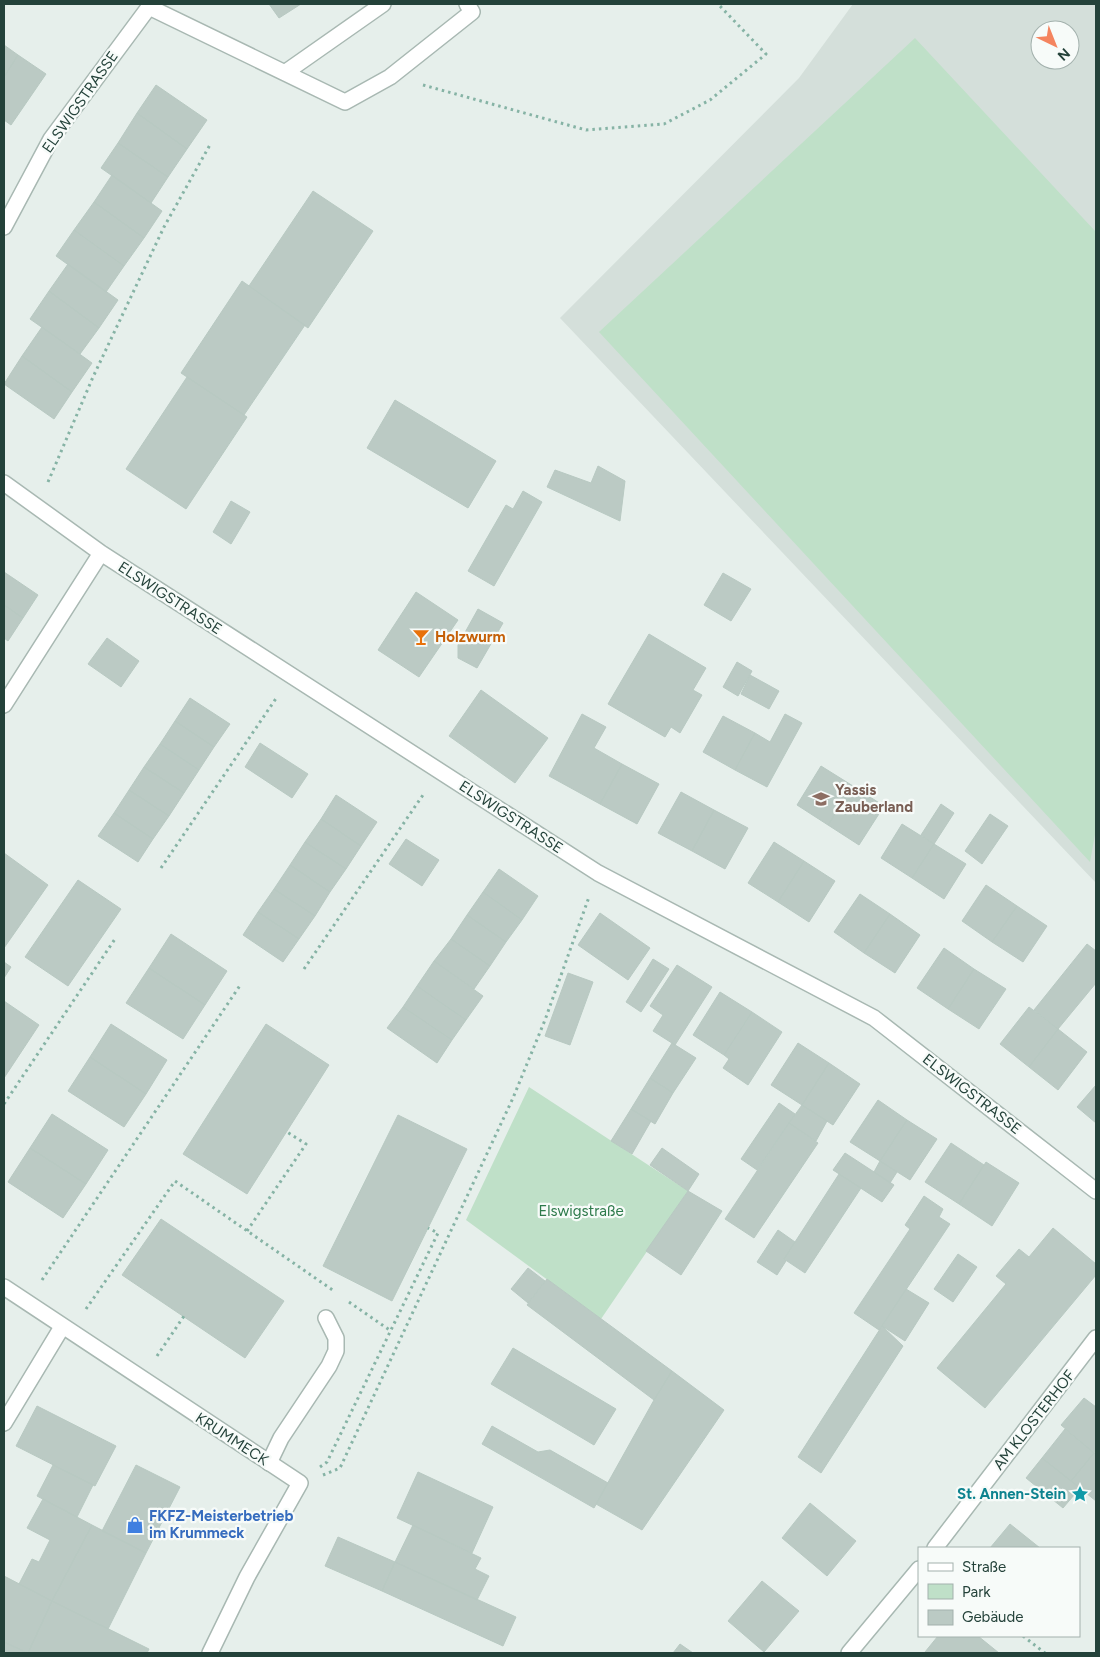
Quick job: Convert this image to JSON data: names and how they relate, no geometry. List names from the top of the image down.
{
  "streets": {
    "street": ["ELSWIGSTRASSE", "AM KLOSTERHOF", "KRUMMECK"]
  },
  "parks": ["Elswigstraße"],
  "places": {
    "bar": ["Holzwurm"],
    "school or university": ["Yassis Zauberland"],
    "place": ["St. Annen-Stein"],
    "shop": ["FKFZ-Meisterbetrieb im Krummeck"]
  },
  "legend": ["Straße", "Park", "Gebäude"],
  "north": "bottom right"
}
